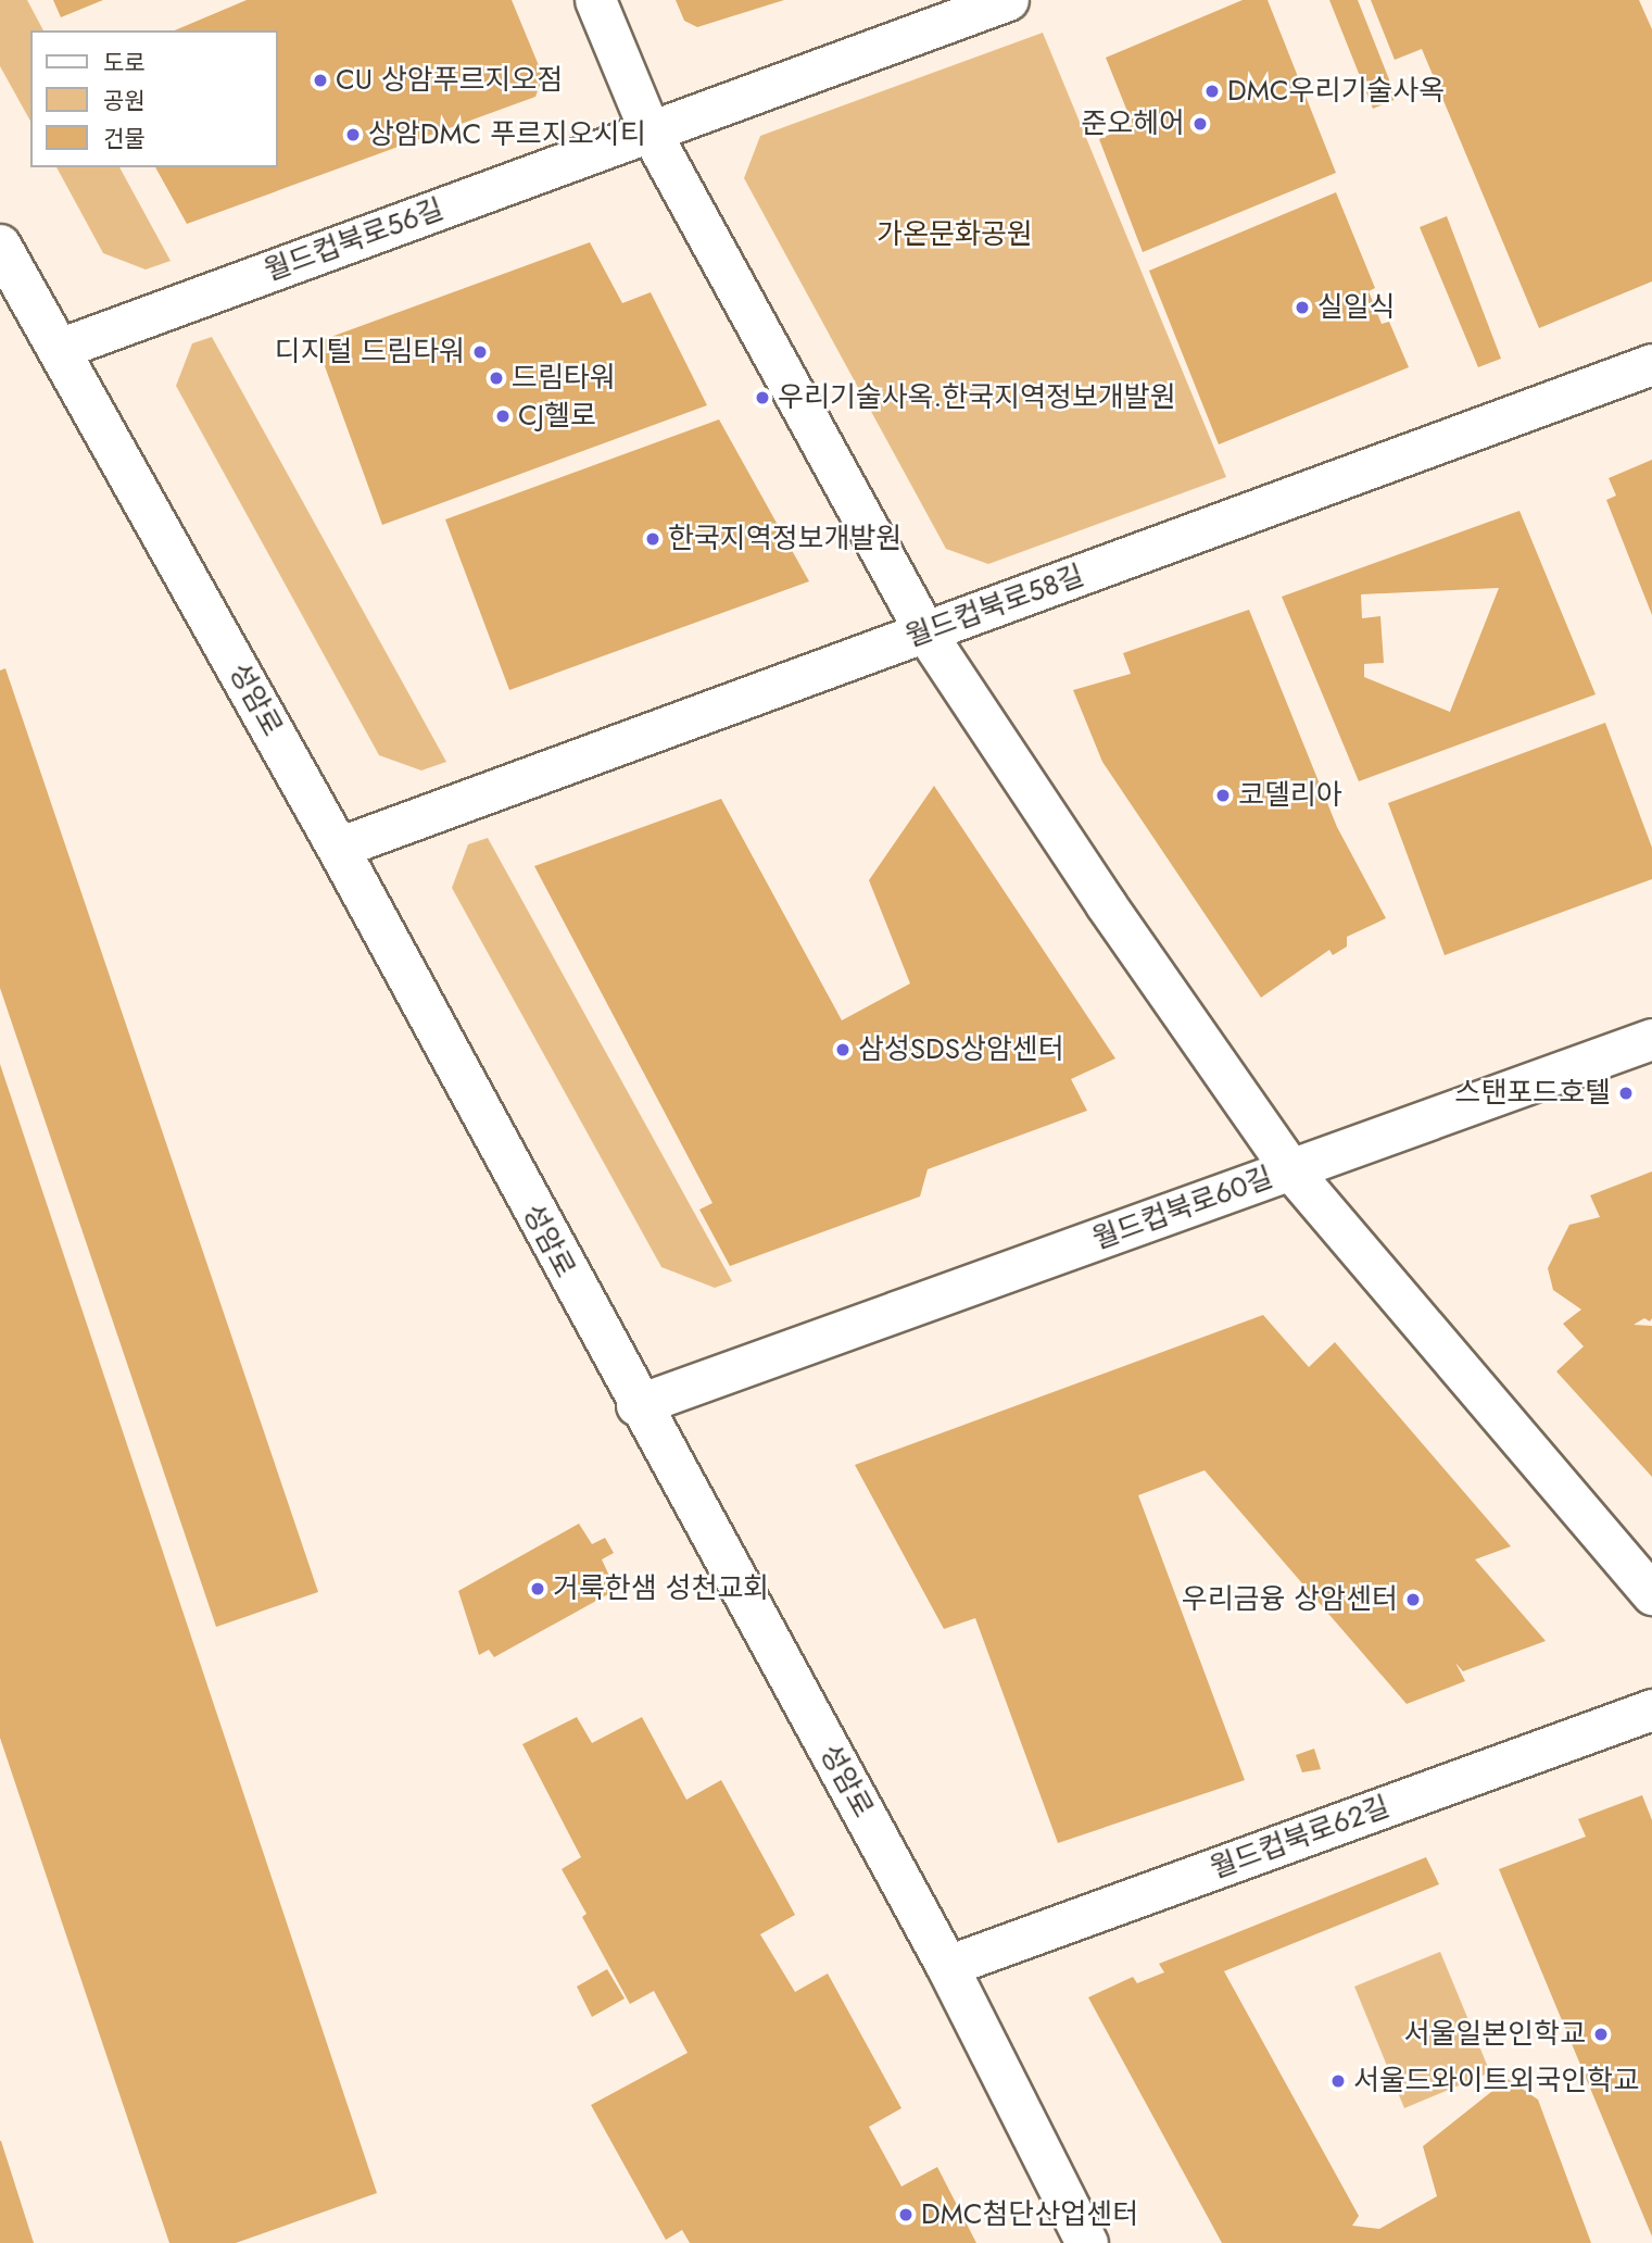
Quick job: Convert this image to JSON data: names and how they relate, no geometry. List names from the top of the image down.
{
  "streets": {
    "main road": ["성암로"],
    "street": [
      "월드컵북로56길",
      "월드컵북로58길",
      "월드컵북로60길",
      "월드컵북로62길"
    ]
  },
  "crossings": [
    ["월드컵북로56길", "성암로"],
    ["월드컵북로58길", "성암로"],
    ["성암로", "월드컵북로60길"],
    ["성암로", "월드컵북로62길"]
  ],
  "parks": ["가온문화공원"],
  "places": [
    "CU 상암푸르지오점",
    "DMC우리기술사옥",
    "준오헤어",
    "상암DMC 푸르지오시티",
    "실일식",
    "디지털 드림타워",
    "드림타워",
    "우리기술사옥.한국지역정보개발원",
    "CJ헬로",
    "한국지역정보개발원",
    "코델리아",
    "삼성SDS상암센터",
    "스탠포드호텔",
    "거룩한샘 성천교회",
    "우리금융 상암센터",
    "서울일본인학교",
    "서울드와이트외국인학교",
    "DMC첨단산업센터"
  ],
  "legend": ["도로", "공원", "건물"]
}
